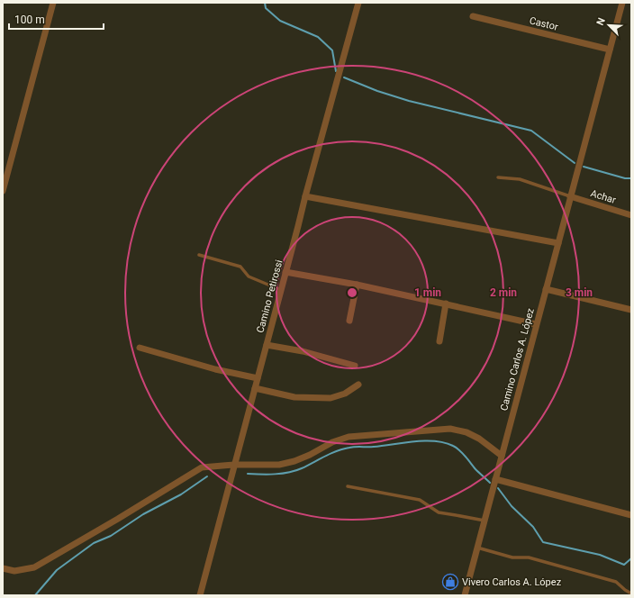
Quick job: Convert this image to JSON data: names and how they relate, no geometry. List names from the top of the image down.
{
  "streets": {
    "street": [
      "Castor",
      "Achar",
      "Camino Petirossi",
      "Camino Carlos A. López"
    ]
  },
  "crossings": [
    ["Castor", "Camino Carlos A. López"],
    ["Achar", "Camino Carlos A. López"]
  ],
  "places": {
    "shop": ["Vivero Carlos A. López"]
  },
  "scale_bar": "100 m",
  "north": "top left",
  "rings": ["1 min", "2 min", "3 min"]
}
